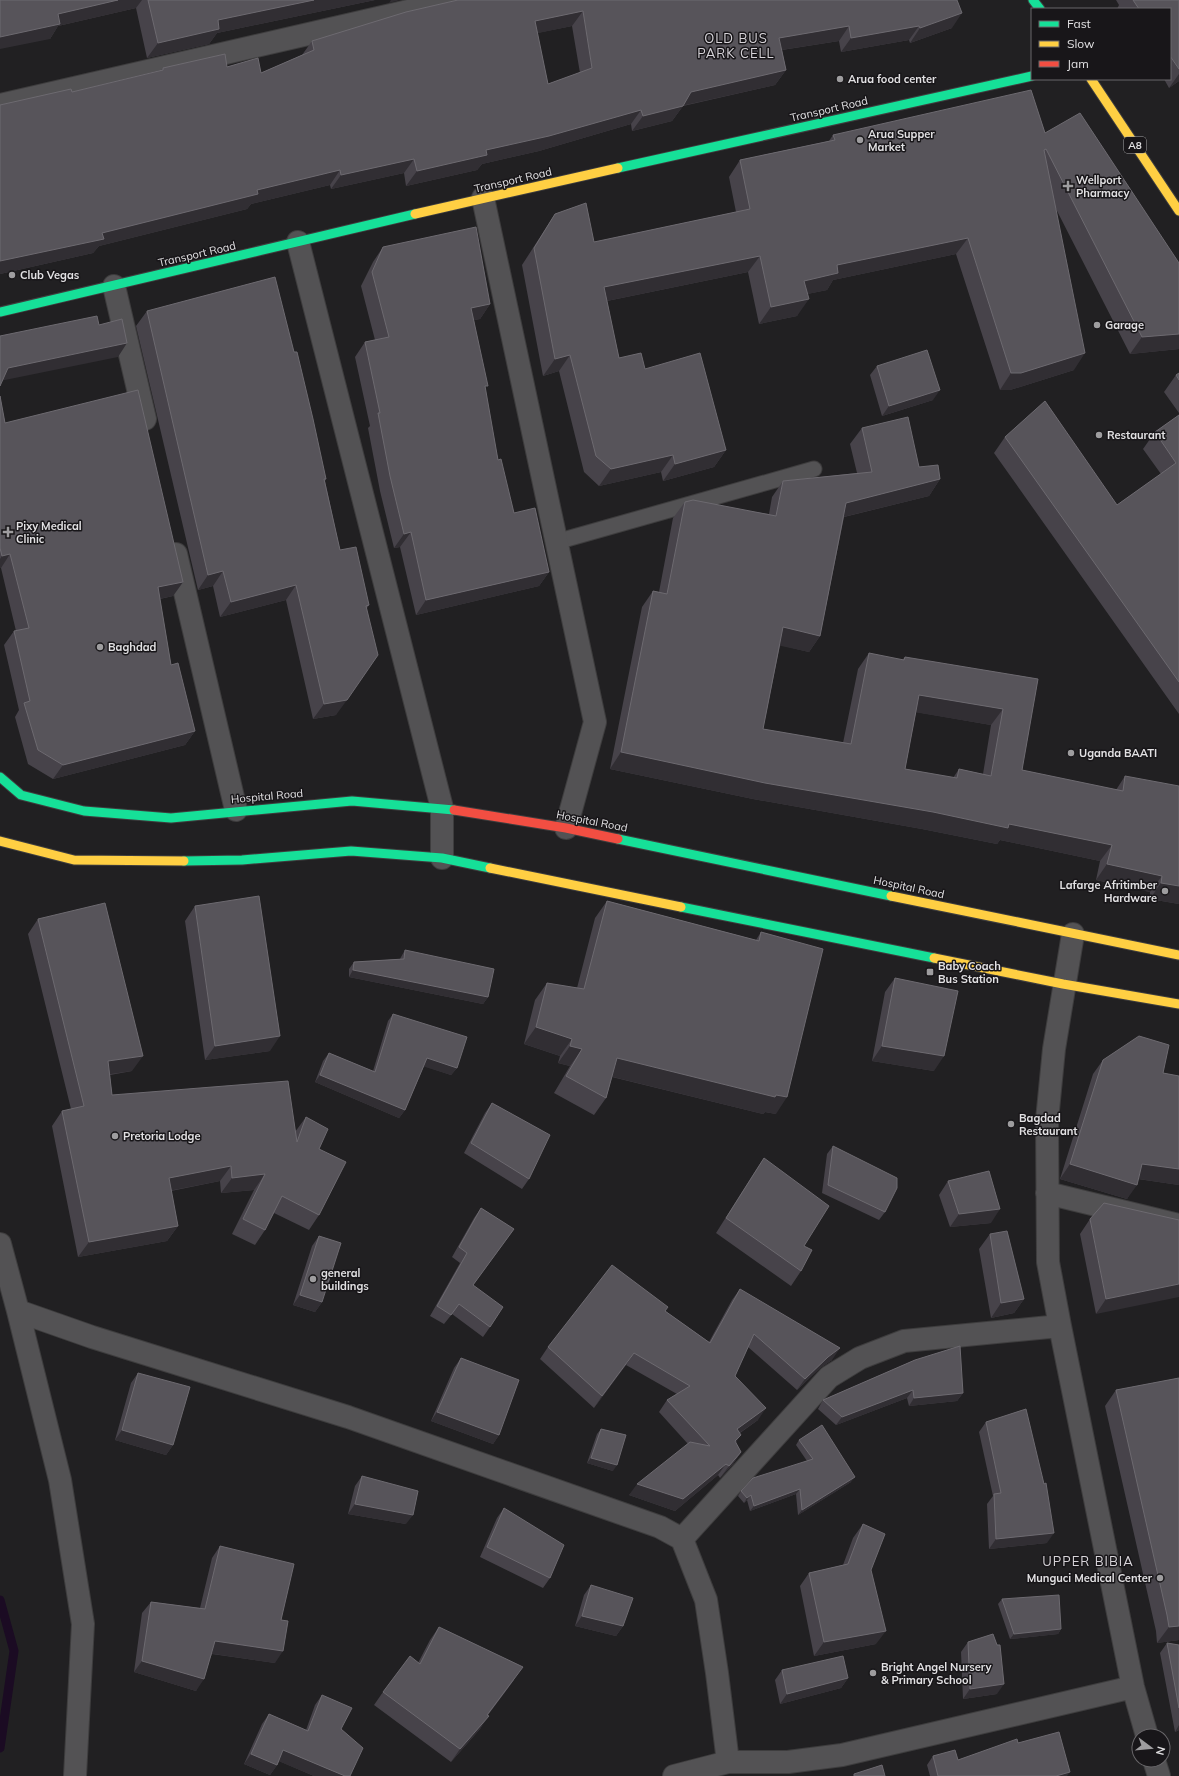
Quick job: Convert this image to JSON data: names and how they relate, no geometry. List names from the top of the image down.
{
  "streets": {
    "main road": ["Transport Road", "A8", "Hospital Road"]
  },
  "districts": ["OLD BUS PARK CELL", "UPPER BIBIA"],
  "places": {
    "other": [
      "Arua food center",
      "Arua Supper Market",
      "Club Vegas",
      "Garage",
      "Restaurant",
      "Baghdad",
      "Uganda BAATI",
      "Lafarge Afritimber Hardware",
      "Bagdad Restaurant",
      "Pretoria Lodge",
      "general buildings",
      "Munguci Medical Center",
      "Bright Angel Nursery & Primary School"
    ],
    "health": ["Wellport Pharmacy", "Pixy Medical Clinic"],
    "transit": ["Baby Coach Bus Station"]
  },
  "legend": ["Fast", "Slow", "Jam"],
  "north": "right"
}
